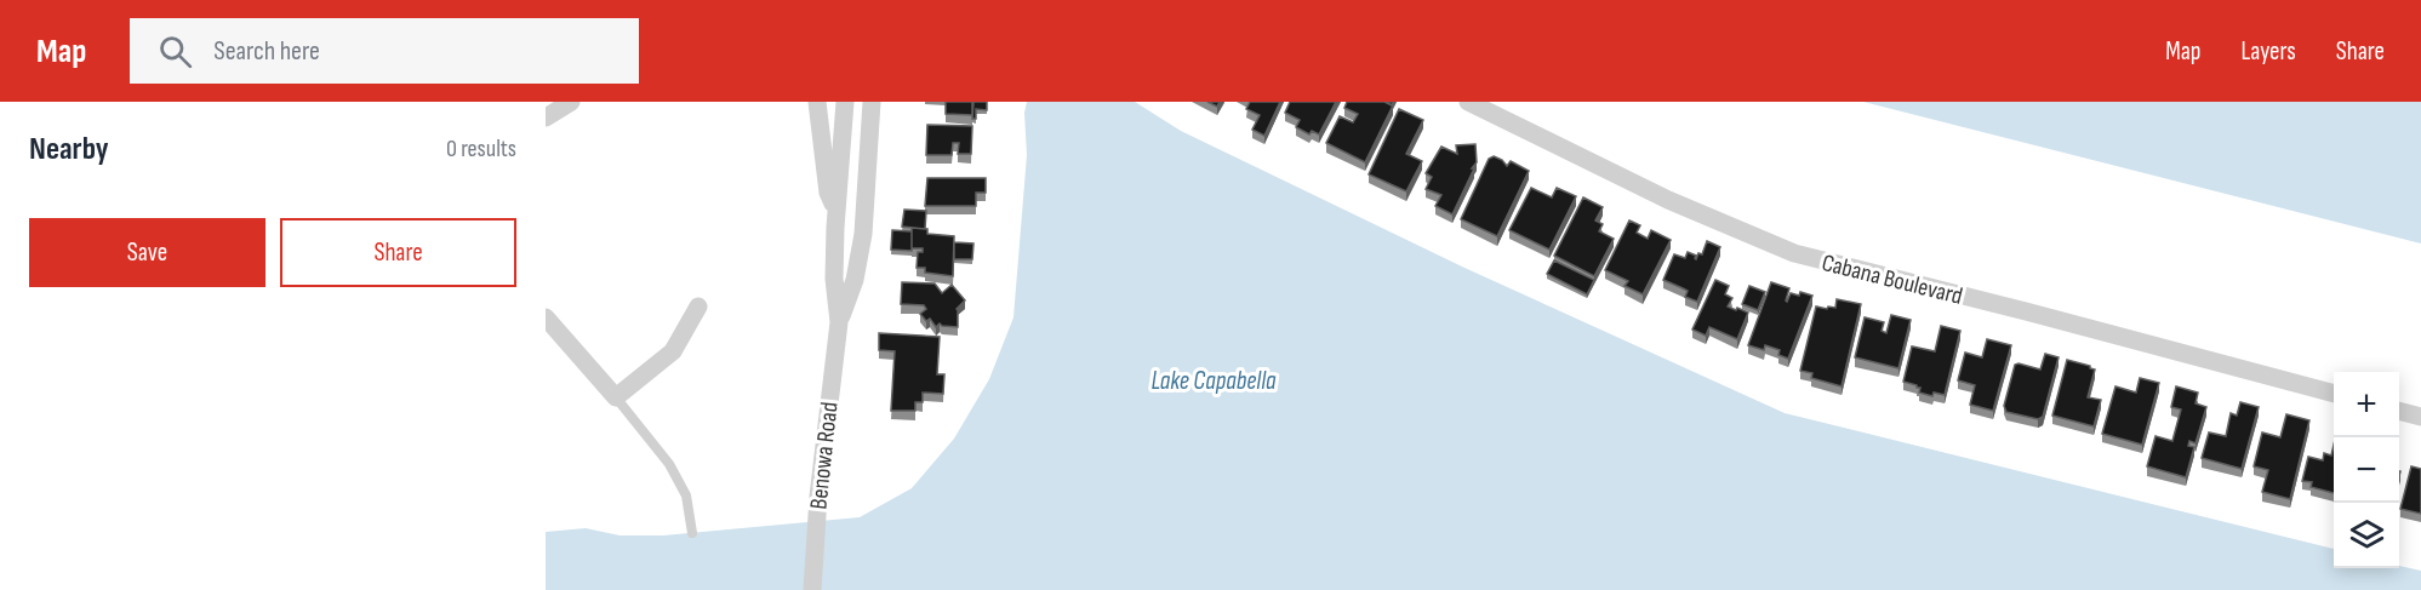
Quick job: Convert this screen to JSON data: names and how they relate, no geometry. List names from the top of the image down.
{
  "streets": {
    "street": ["Cabana Boulevard", "Benowa Road"]
  },
  "water": ["Lake Capabella"],
  "page": {
    "header": "Map",
    "search": "Search here",
    "nav": ["Map", "Layers", "Share"],
    "heading": ["Nearby", "0 results"],
    "buttons": ["Save", "Share"],
    "map_buttons": ["+", "−"]
  }
}
